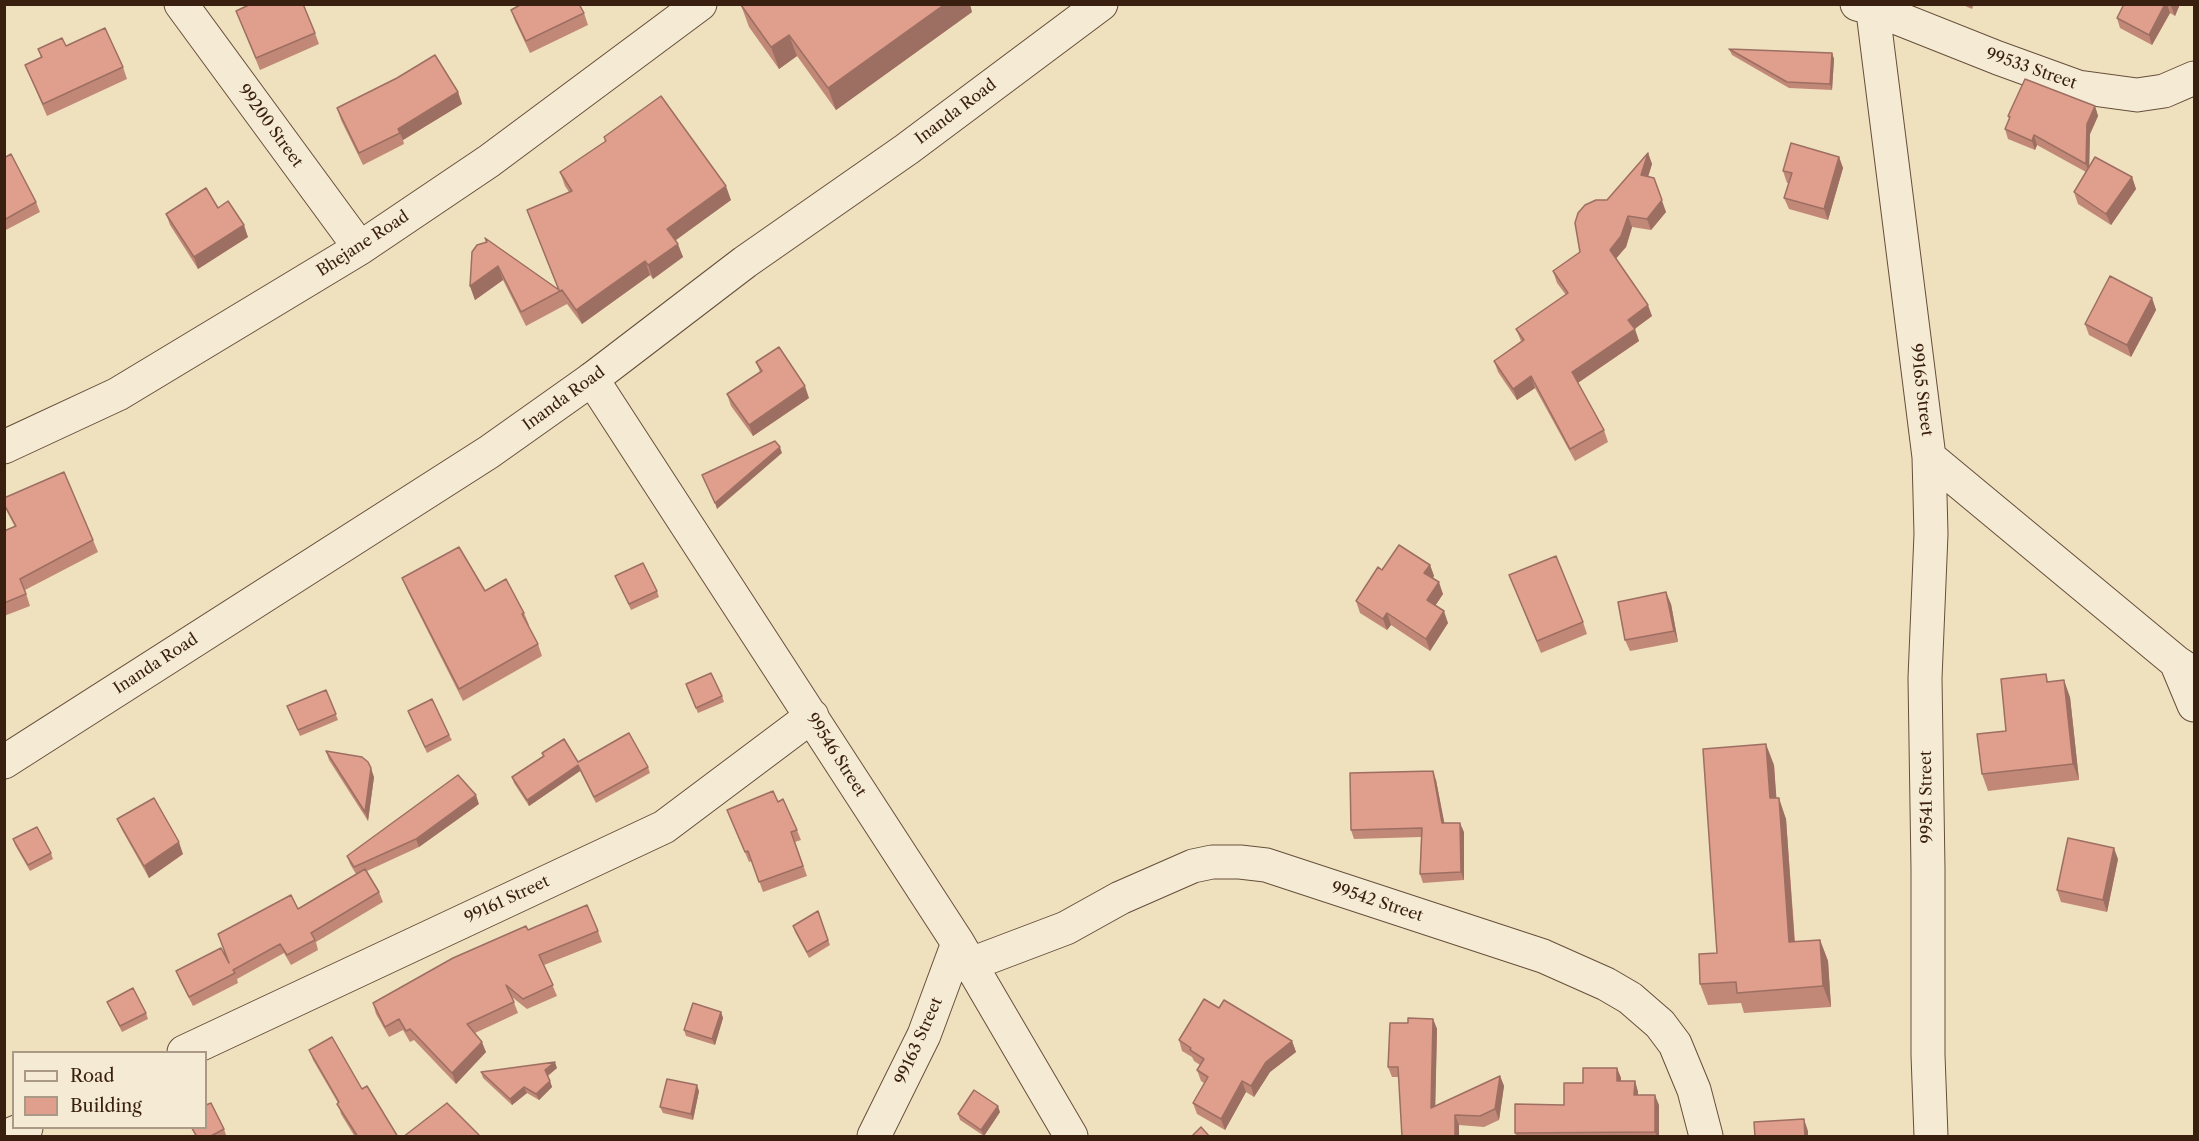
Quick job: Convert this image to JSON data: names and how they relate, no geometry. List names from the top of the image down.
{
  "streets": {
    "street": [
      "99533 Street",
      "Inanda Road",
      "99200 Street",
      "Bhejane Road",
      "99165 Street",
      "99546 Street",
      "99541 Street",
      "99161 Street",
      "99542 Street",
      "99163 Street"
    ]
  },
  "crossings": [
    ["99533 Street", "99165 Street"],
    ["Inanda Road", "99546 Street"],
    ["99200 Street", "Bhejane Road"],
    ["99165 Street", "99541 Street"],
    ["99546 Street", "99161 Street"],
    ["99546 Street", "99542 Street"],
    ["99546 Street", "99163 Street"],
    ["99542 Street", "99163 Street"]
  ],
  "legend": ["Road", "Building"]
}
